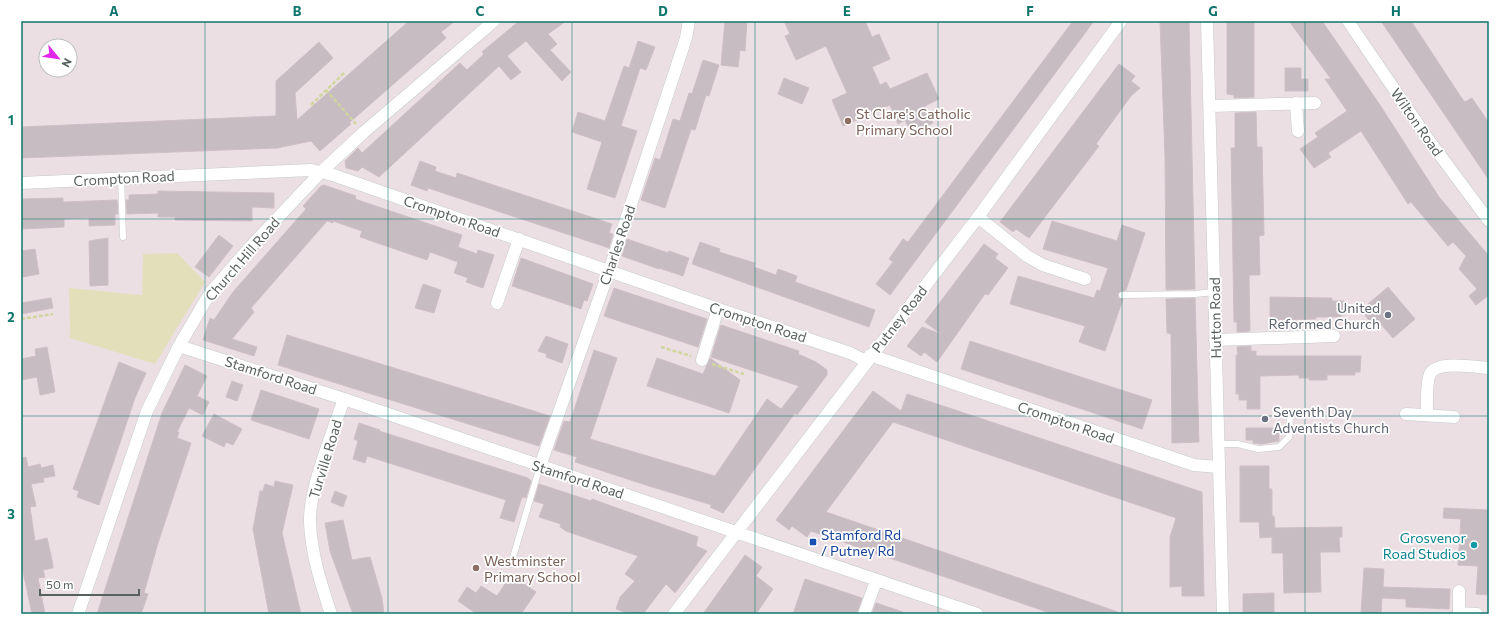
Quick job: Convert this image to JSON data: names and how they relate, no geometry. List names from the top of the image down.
{
  "streets": {
    "street": [
      "Wilton Road",
      "Crompton Road",
      "Charles Road",
      "Church Hill Road",
      "Hutton Road",
      "Putney Road",
      "Stamford Road",
      "Turville Road"
    ]
  },
  "crossings": [
    ["Crompton Road", "Charles Road"],
    ["Crompton Road", "Church Hill Road"],
    ["Crompton Road", "Hutton Road"],
    ["Crompton Road", "Putney Road"],
    ["Charles Road", "Stamford Road"],
    ["Church Hill Road", "Stamford Road"],
    ["Putney Road", "Stamford Road"],
    ["Stamford Road", "Turville Road"]
  ],
  "places": {
    "other": [
      "St Clare's Catholic Primary School",
      "United Reformed Church",
      "Seventh Day Adventists Church",
      "Grosvenor Road Studios",
      "Westminster Primary School"
    ],
    "transit": ["Stamford Rd / Putney Rd"]
  },
  "scale_bar": "50 m",
  "north": "bottom right",
  "grid": {
    "columns": [
      "A",
      "B",
      "C",
      "D",
      "E",
      "F",
      "G",
      "H"
    ],
    "rows": ["1", "2", "3"]
  }
}
